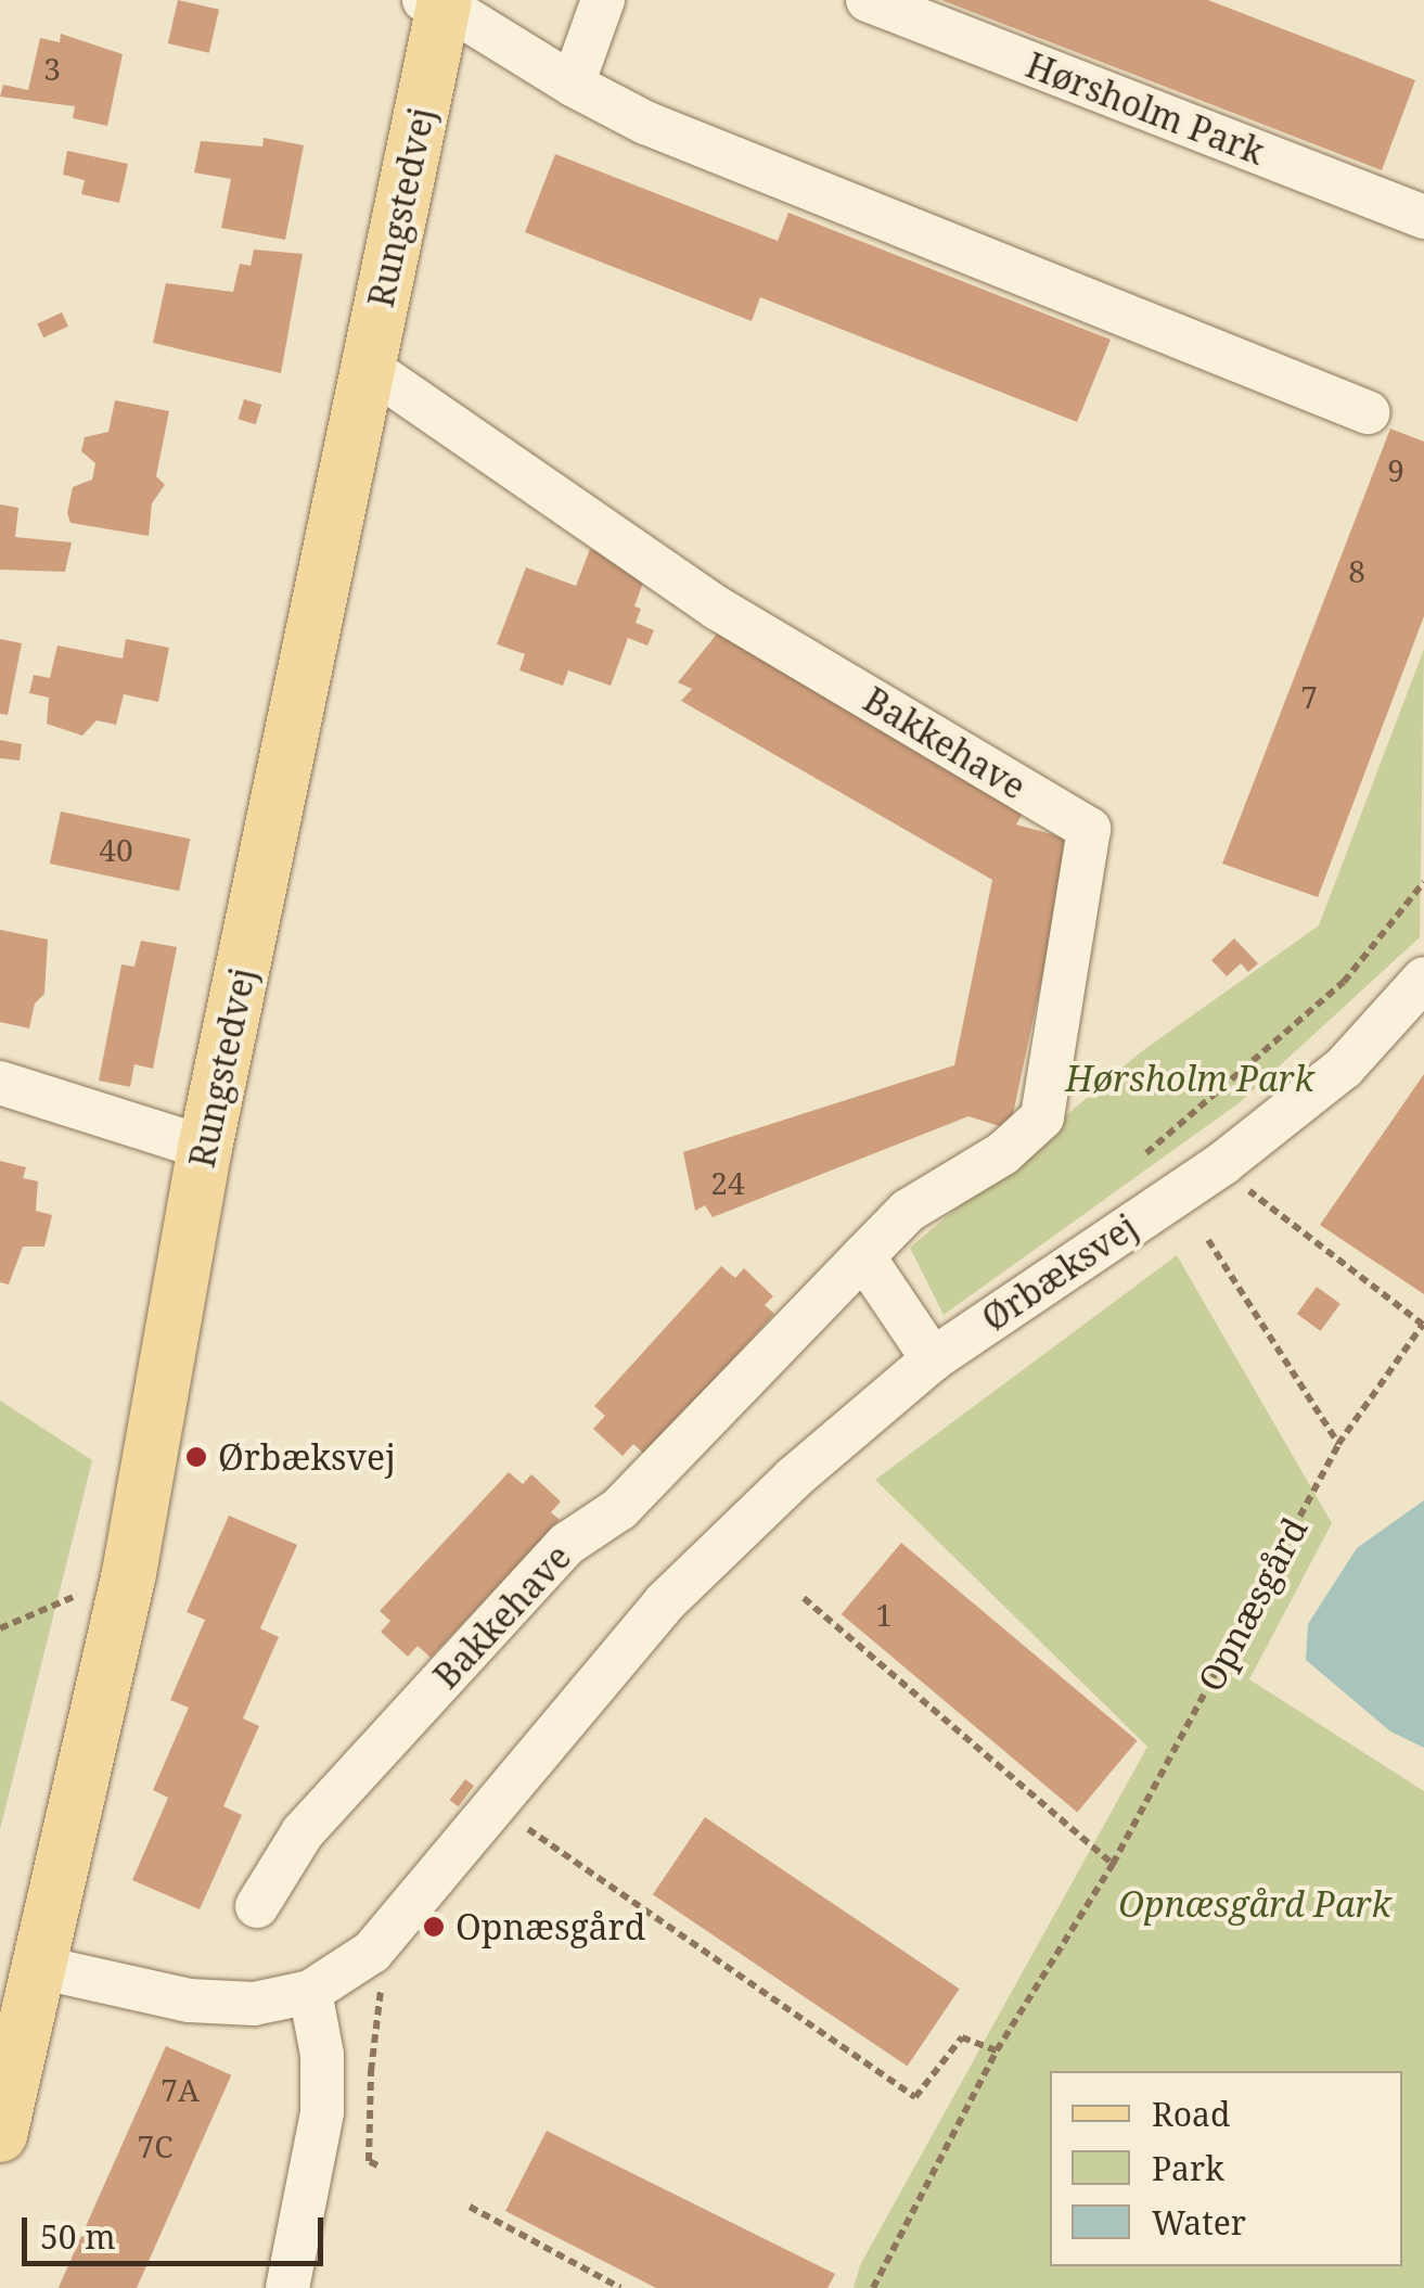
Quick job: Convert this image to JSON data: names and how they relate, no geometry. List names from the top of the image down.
{
  "streets": {
    "main road": ["Rungstedvej"],
    "street": ["Hørsholm Park", "Bakkehave", "Ørbæksvej"],
    "path": ["Opnæsgård"]
  },
  "crossings": [
    ["Rungstedvej", "Bakkehave"],
    ["Rungstedvej", "Ørbæksvej"],
    ["Ørbæksvej", "Opnæsgård"]
  ],
  "parks": ["Hørsholm Park", "Opnæsgård Park"],
  "places": ["Ørbæksvej", "Opnæsgård"],
  "house_numbers": [
    "3",
    "9",
    "8",
    "7",
    "40",
    "24",
    "1",
    "7A",
    "7C"
  ],
  "legend": ["Road", "Park", "Water"],
  "scale_bar": "50 m"
}
